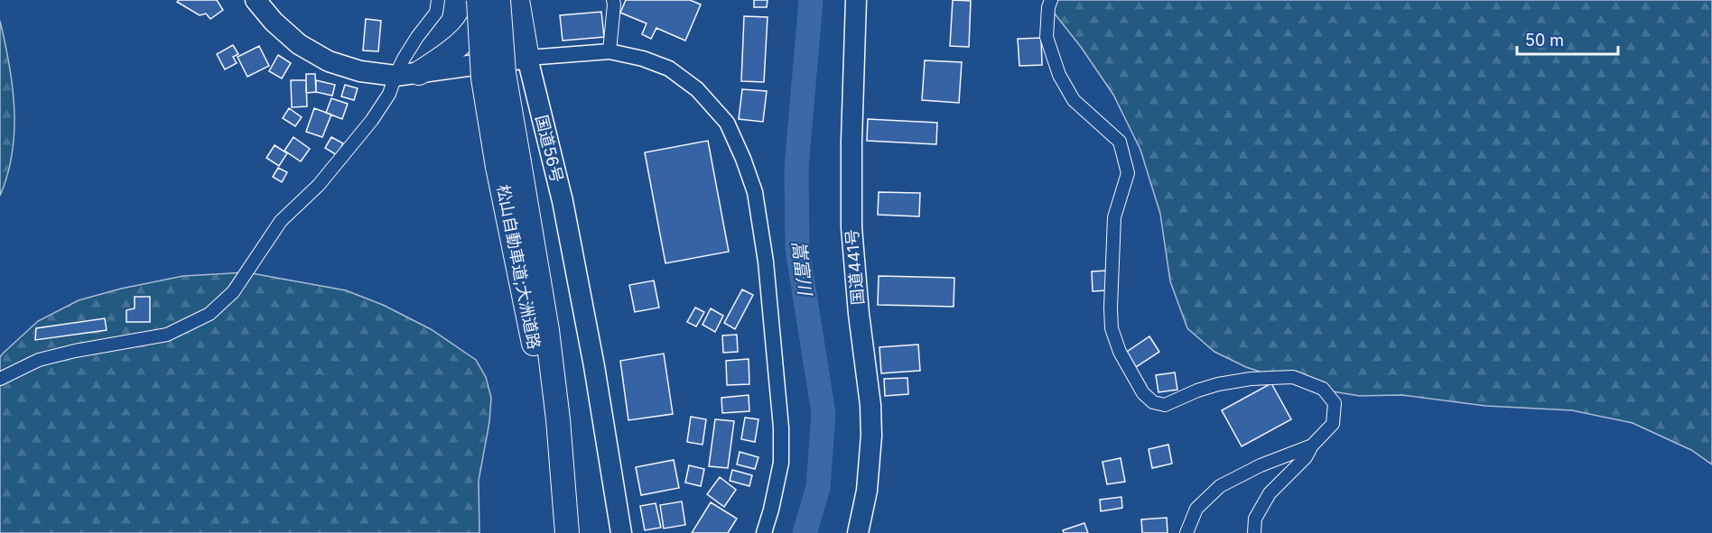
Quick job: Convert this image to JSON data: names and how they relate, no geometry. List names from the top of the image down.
{
  "streets": {
    "highway": ["国道56号", "松山自動車道;大洲道路", "国道441号"]
  },
  "water": ["嵩富川"],
  "scale_bar": "50 m"
}
